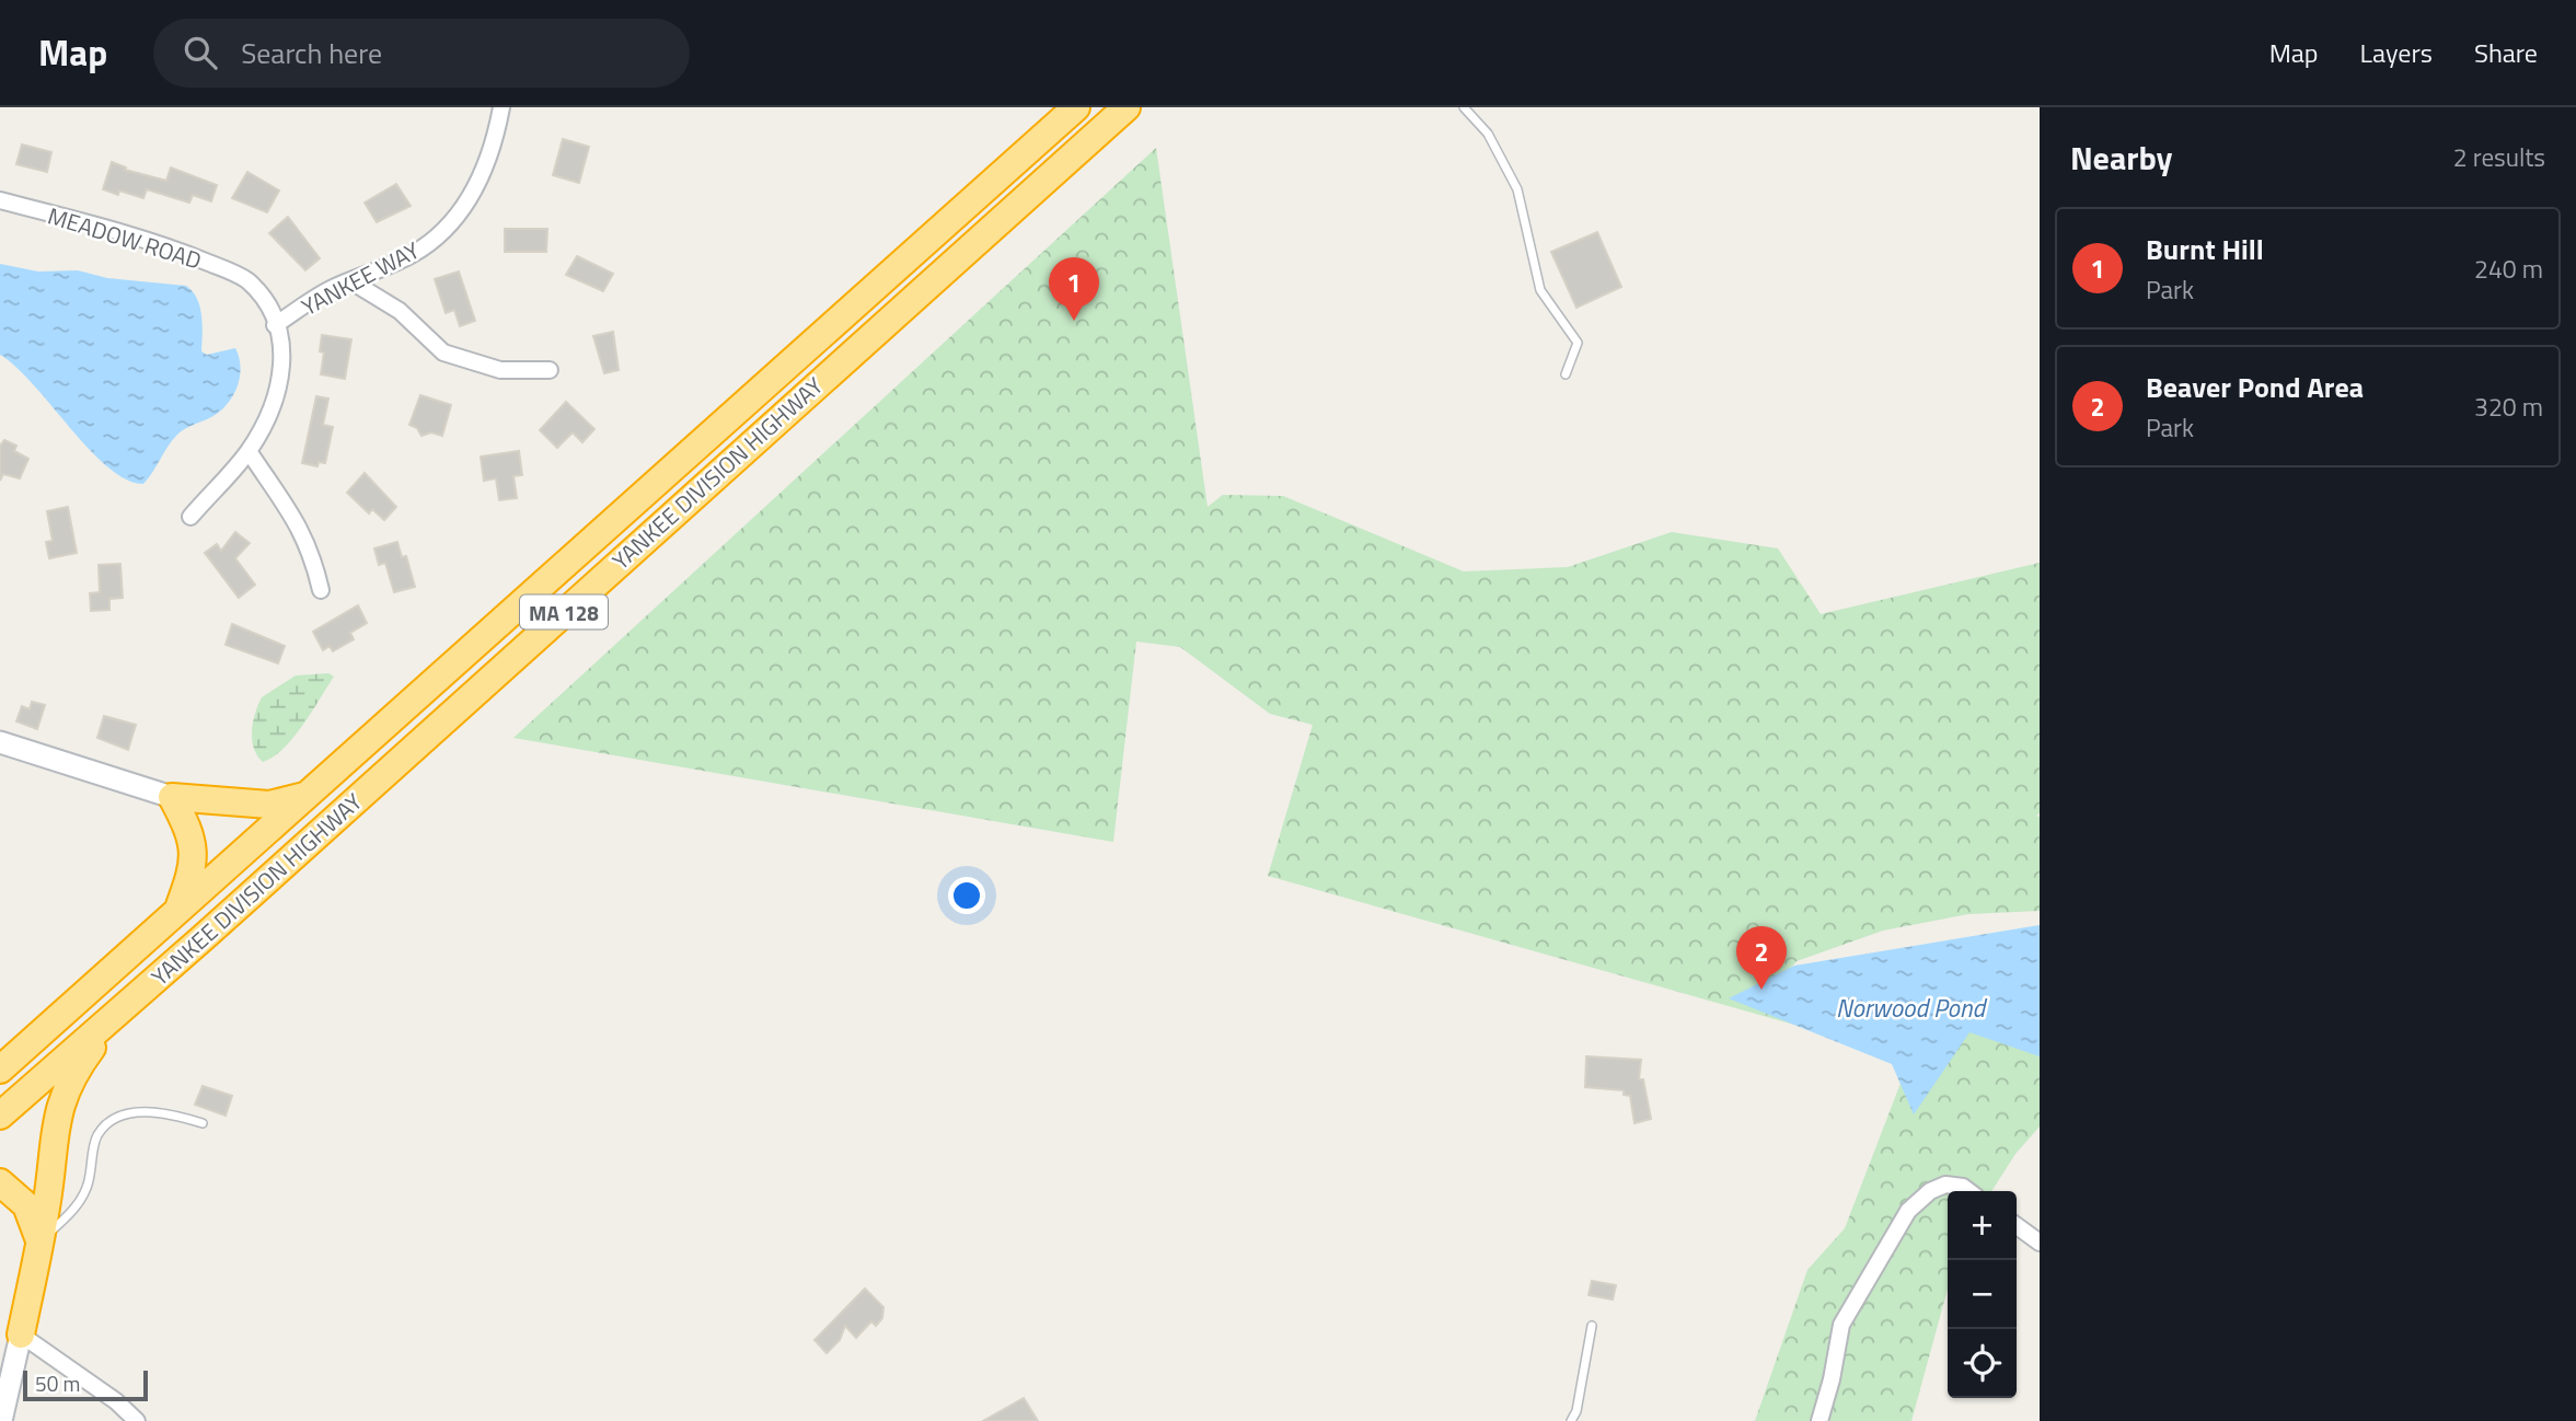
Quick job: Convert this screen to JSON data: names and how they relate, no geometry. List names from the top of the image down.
{
  "streets": {
    "highway": ["YANKEE DIVISION HIGHWAY", "MA 128"],
    "street": ["MEADOW ROAD", "YANKEE WAY"]
  },
  "crossings": [
    ["MEADOW ROAD", "YANKEE WAY"]
  ],
  "water": ["Norwood Pond"],
  "scale_bar": "50 m",
  "page": {
    "header": "Map",
    "search": "Search here",
    "nav": ["Map", "Layers", "Share"],
    "heading": ["Nearby", "2 results"],
    "list": [
      {
        "mark": "1",
        "name": "Burnt Hill",
        "note": "Park",
        "value": "240 m"
      },
      {
        "mark": "2",
        "name": "Beaver Pond Area",
        "note": "Park",
        "value": "320 m"
      }
    ],
    "pins": ["1", "2"],
    "map_buttons": ["+", "−"],
    "scale": "50 m"
  }
}
